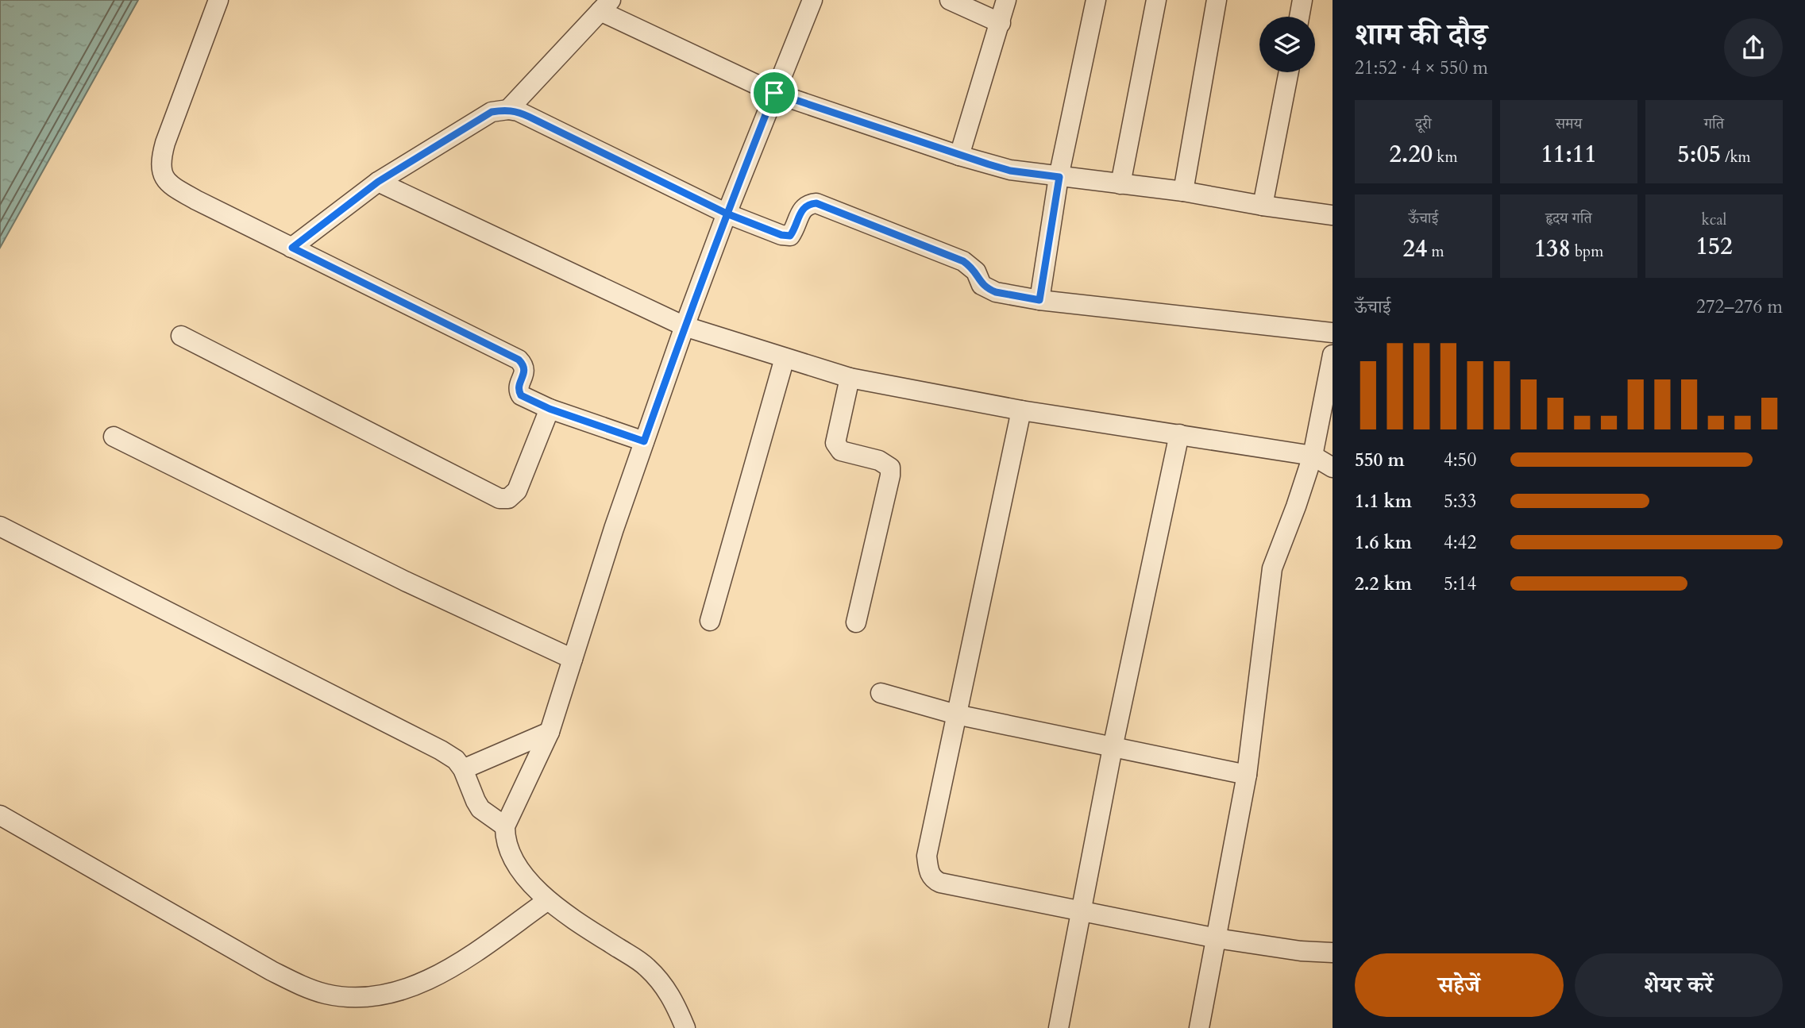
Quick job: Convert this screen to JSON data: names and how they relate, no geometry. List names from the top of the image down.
{
  "page": {
    "heading": ["शाम की दौड़", "21:52 · 4 × 550 m"],
    "stats": [
      ["दूरी", "2.20 km"],
      ["समय", "11:11"],
      ["गति", "5:05 /km"],
      ["ऊँचाई", "24 m"],
      ["हृदय गति", "138 bpm"],
      ["kcal", "152"]
    ],
    "chart": ["ऊँचाई", "272–276 m"],
    "list": [
      {
        "name": "550 m",
        "note": "4:50"
      },
      {
        "name": "1.1 km",
        "note": "5:33"
      },
      {
        "name": "1.6 km",
        "note": "4:42"
      },
      {
        "name": "2.2 km",
        "note": "5:14"
      }
    ],
    "buttons": ["सहेजें", "शेयर करें"]
  }
}
